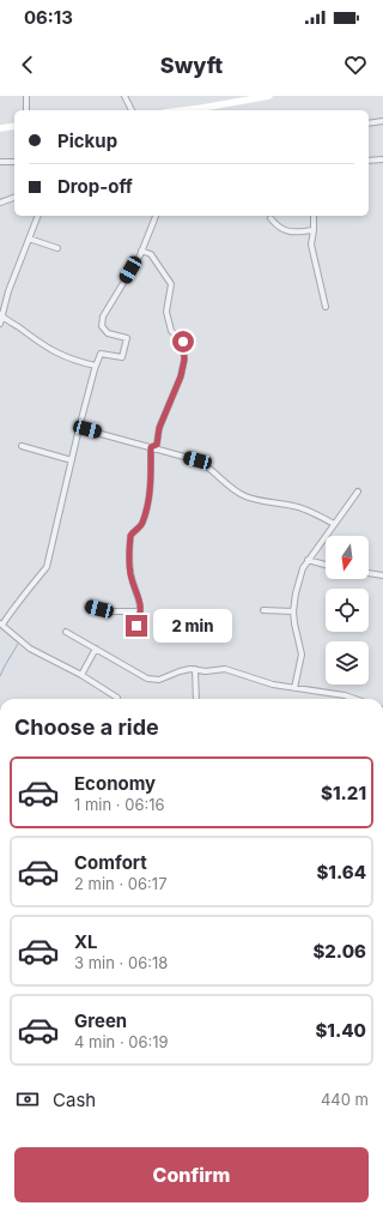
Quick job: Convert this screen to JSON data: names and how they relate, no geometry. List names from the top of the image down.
{
  "north": "bottom",
  "page": {
    "status": "06:13",
    "header": "Swyft",
    "banner": ["Pickup", "Drop-off"],
    "bubble": "2 min",
    "heading": "Choose a ride",
    "list": [
      {
        "name": "Economy",
        "note": "1 min · 06:16",
        "value": "$1.21"
      },
      {
        "name": "Comfort",
        "note": "2 min · 06:17",
        "value": "$1.64"
      },
      {
        "name": "XL",
        "note": "3 min · 06:18",
        "value": "$2.06"
      },
      {
        "name": "Green",
        "note": "4 min · 06:19",
        "value": "$1.40"
      }
    ],
    "pay": ["Cash", "440 m"],
    "buttons": "Confirm"
  }
}
